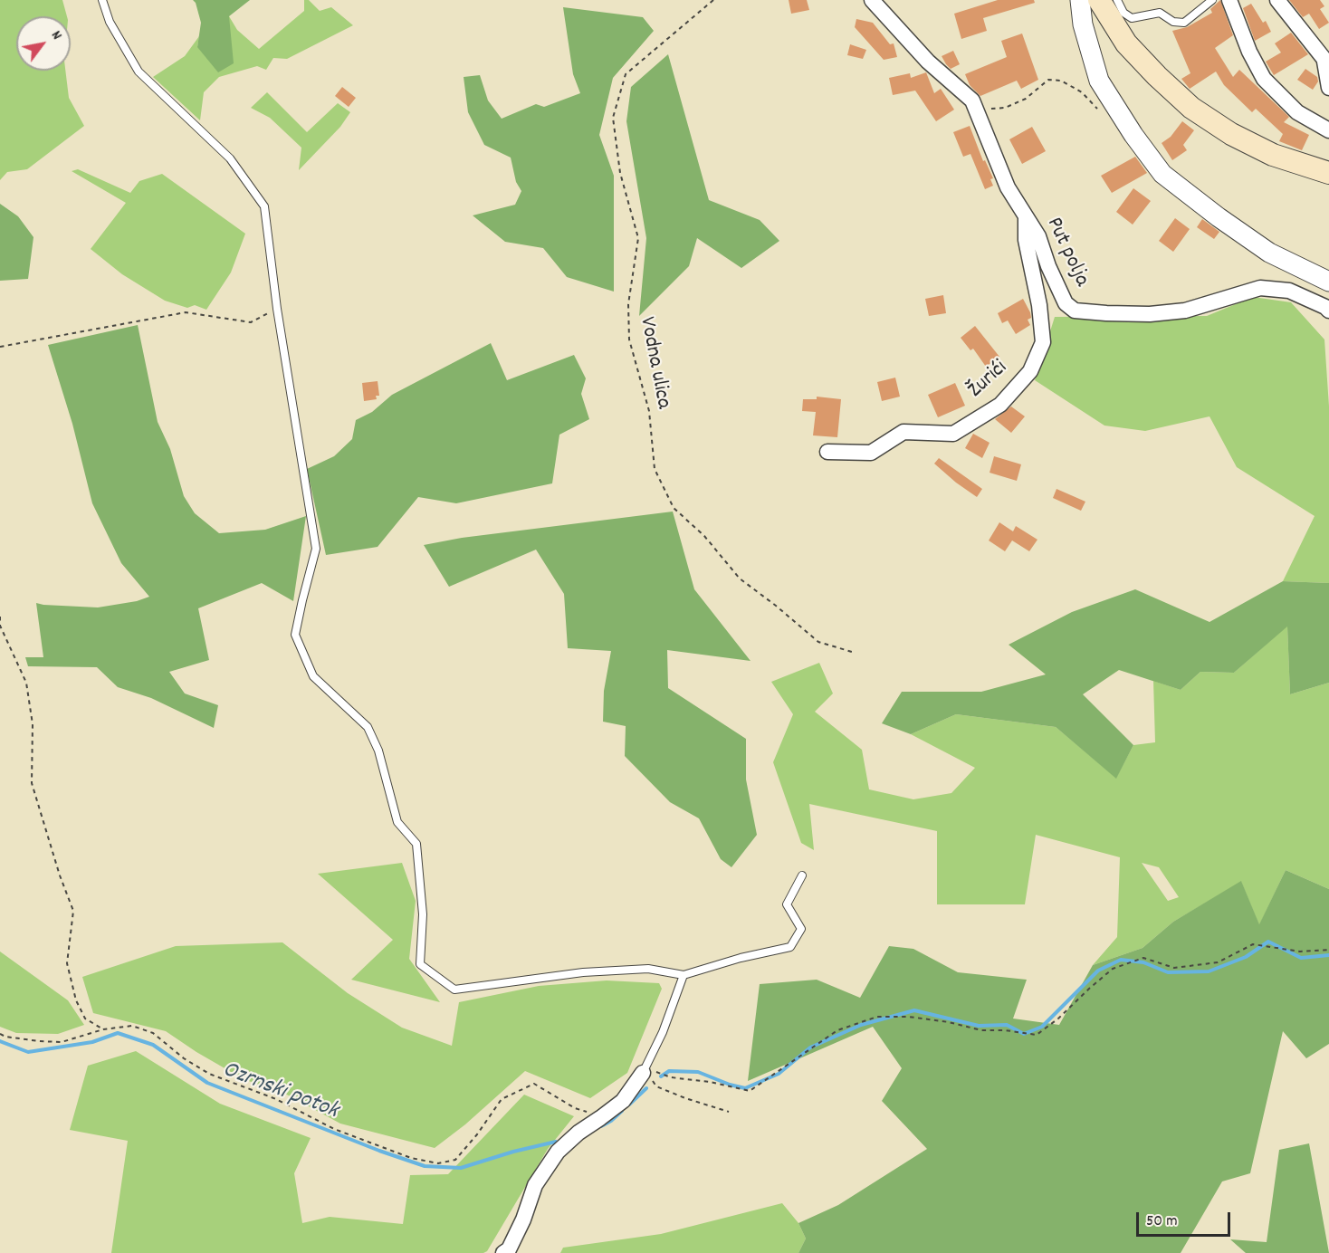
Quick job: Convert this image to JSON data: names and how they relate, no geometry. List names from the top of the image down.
{
  "streets": {
    "street": ["Put polja", "Žurići"],
    "path": ["Vodna ulica"]
  },
  "crossings": [
    ["Put polja", "Žurići"]
  ],
  "water": ["Ozrnski potok"],
  "scale_bar": "50 m",
  "north": "top right"
}
